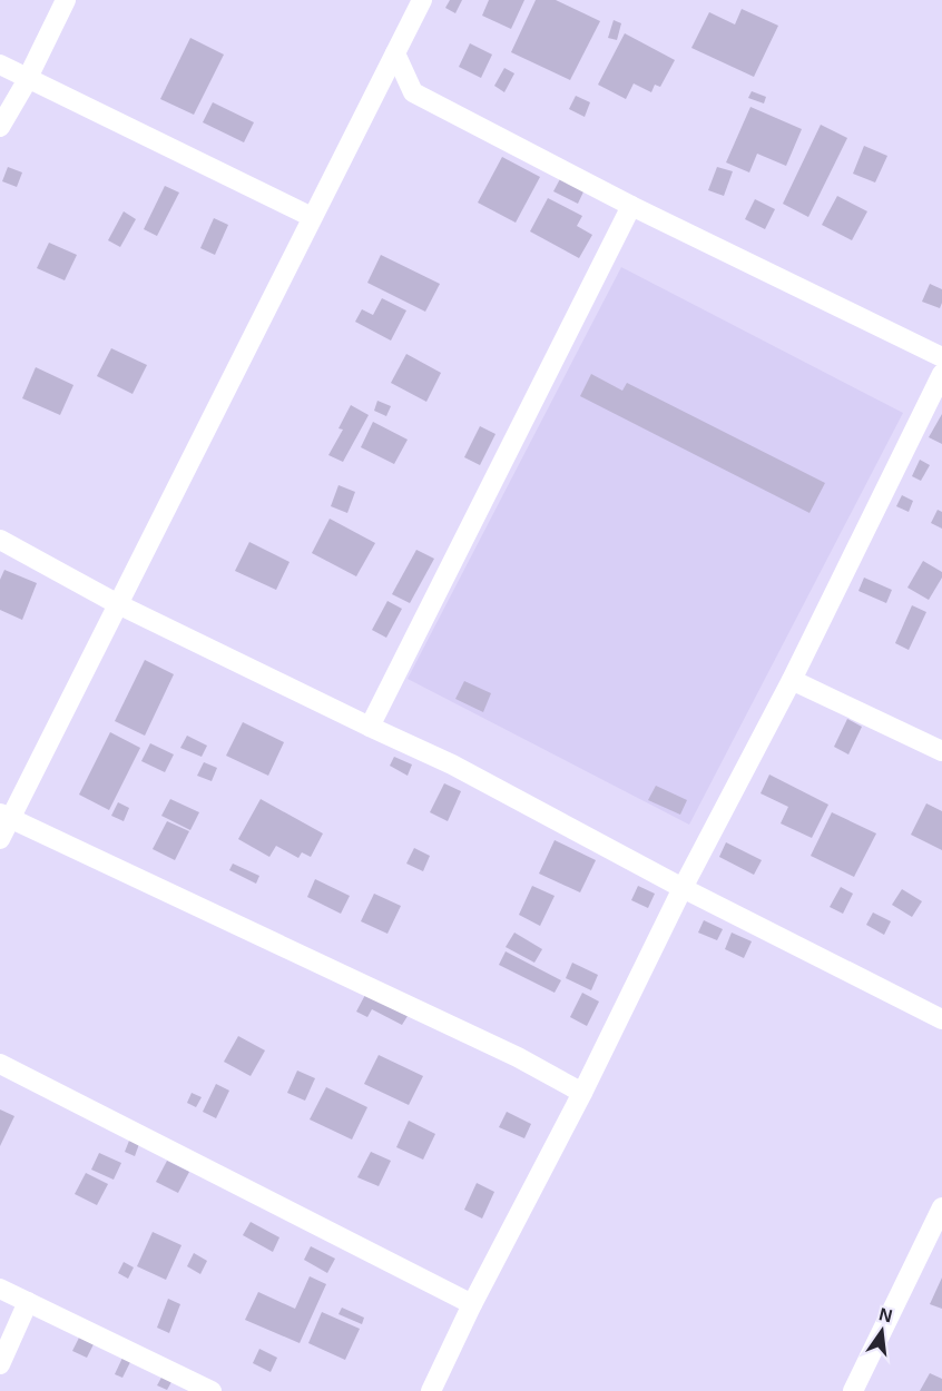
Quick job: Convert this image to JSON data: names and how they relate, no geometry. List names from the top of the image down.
{
  "north": "top"
}
